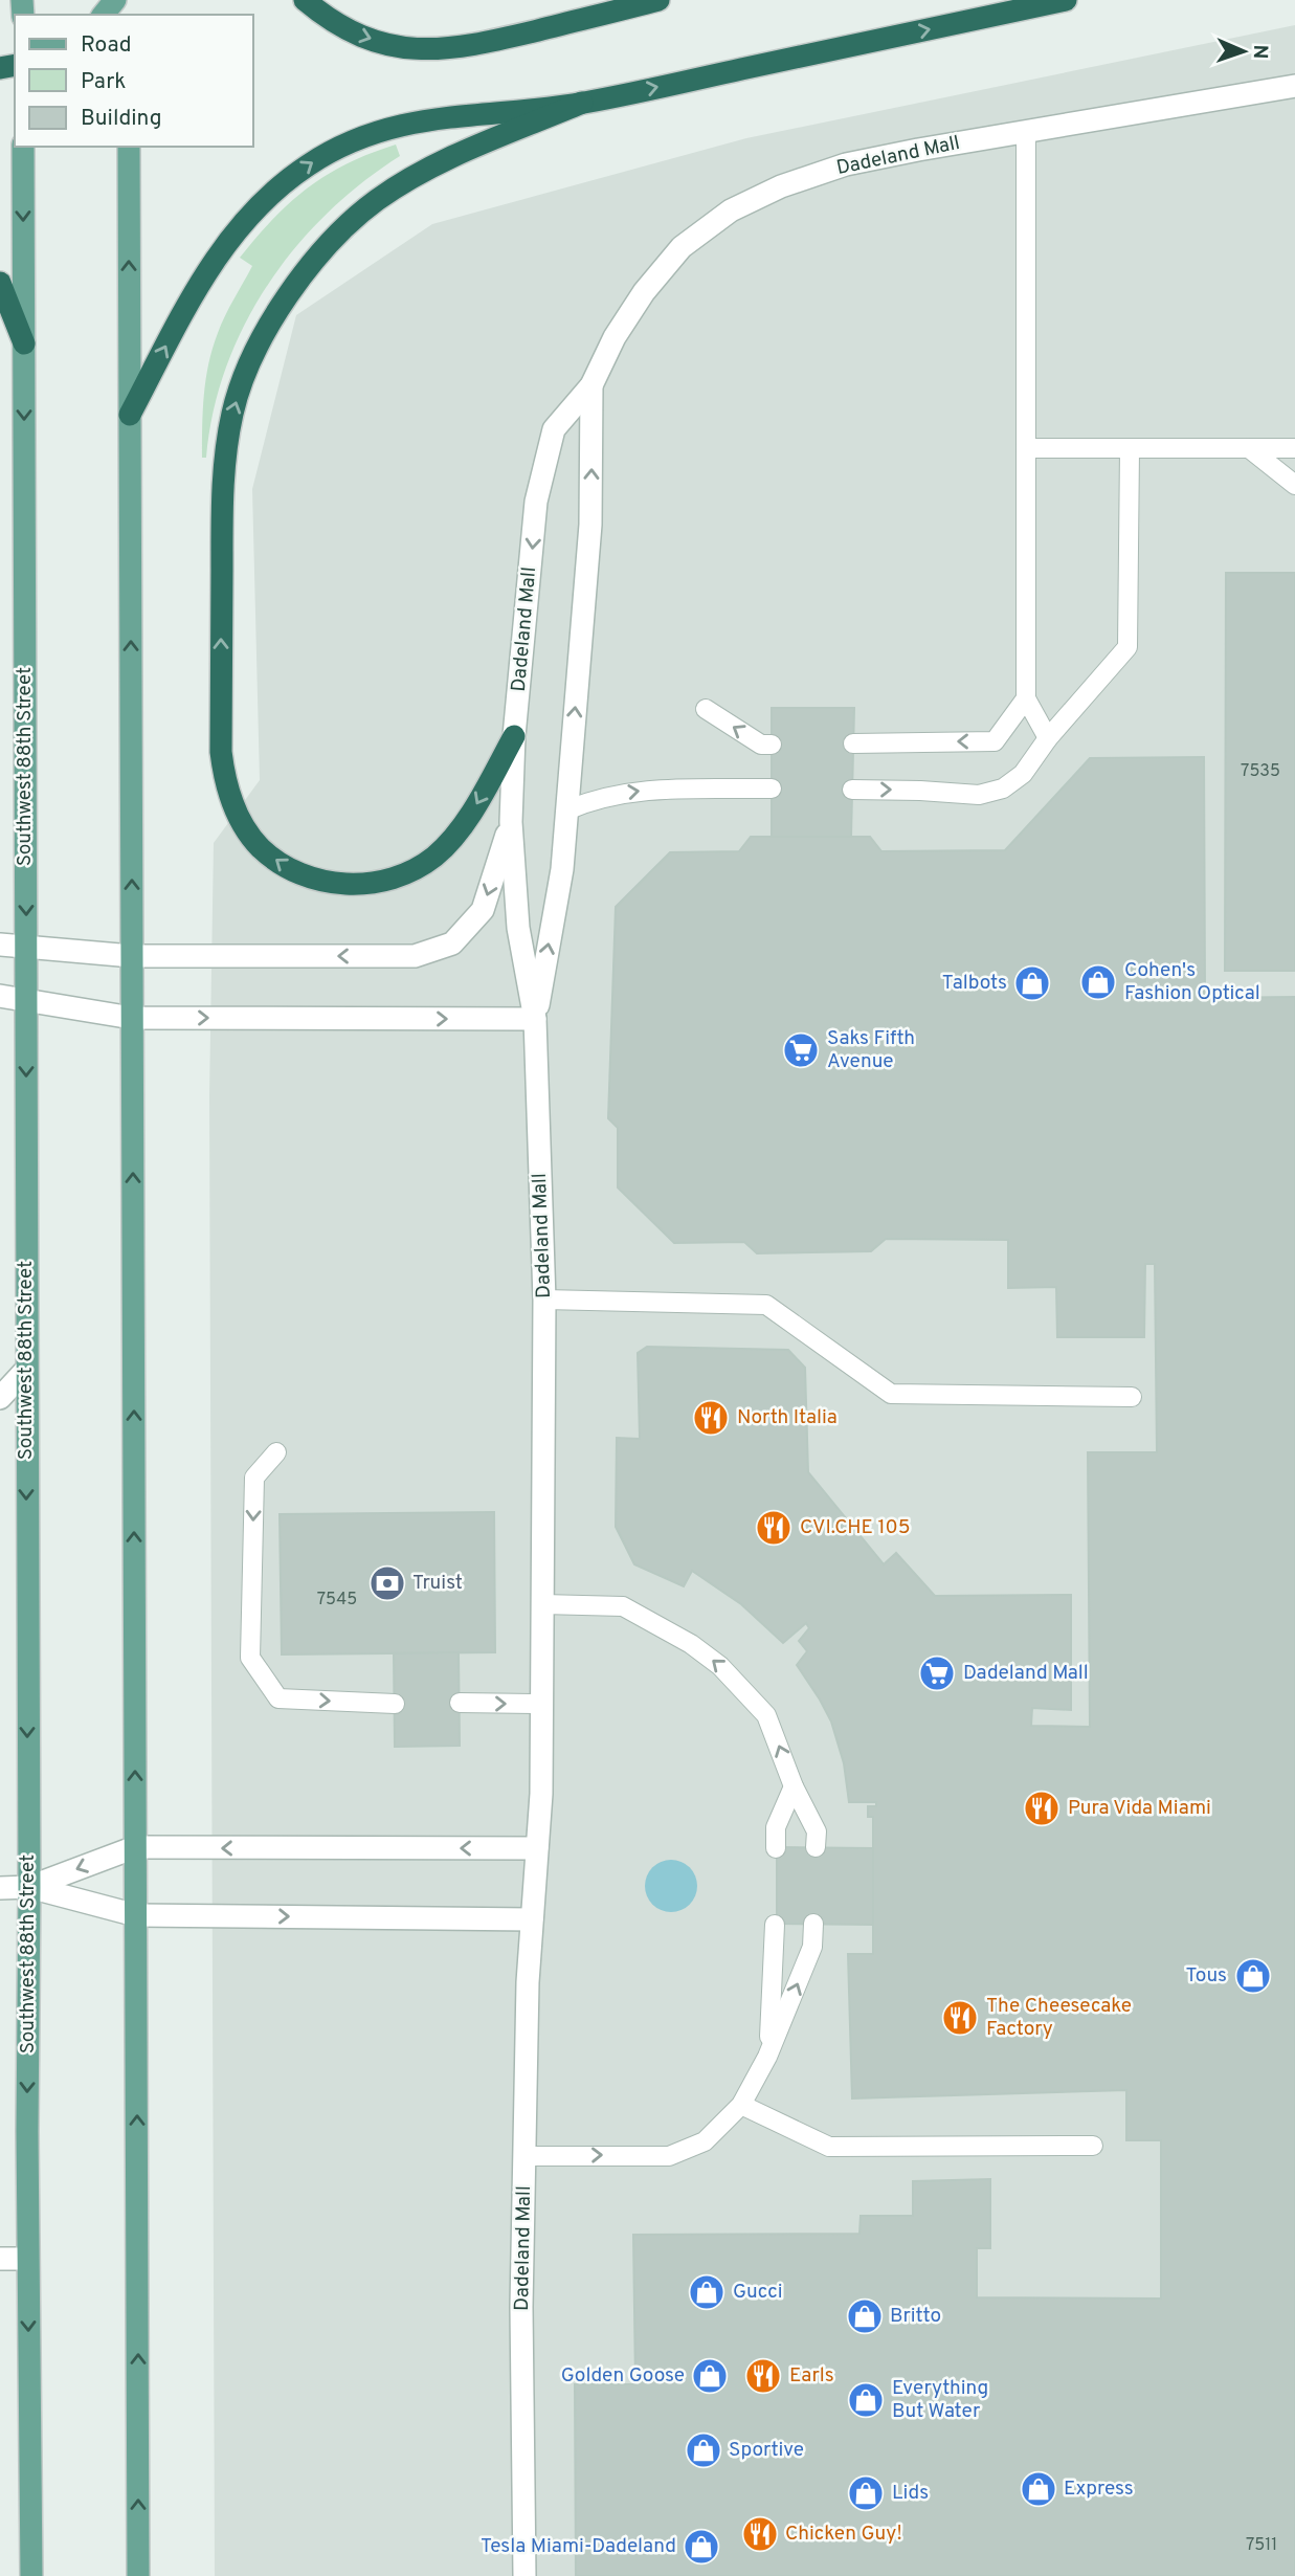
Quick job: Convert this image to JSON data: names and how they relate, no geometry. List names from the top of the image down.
{
  "streets": {
    "main road": ["Southwest 88th Street"],
    "street": ["Dadeland Mall"]
  },
  "places": {
    "shop": [
      "Cohen's Fashion Optical",
      "Talbots",
      "Tous",
      "Gucci",
      "Britto",
      "Golden Goose",
      "Everything But Water",
      "Sportive",
      "Express",
      "Lids",
      "Tesla Miami-Dadeland"
    ],
    "supermarket": ["Saks Fifth Avenue", "Dadeland Mall"],
    "restaurant": [
      "North Italia",
      "CVI.CHE 105",
      "Pura Vida Miami",
      "The Cheesecake Factory",
      "Earls",
      "Chicken Guy!"
    ],
    "bank": ["Truist"]
  },
  "house_numbers": ["7535", "7545", "7511"],
  "legend": ["Road", "Park", "Building"],
  "north": "right"
}
